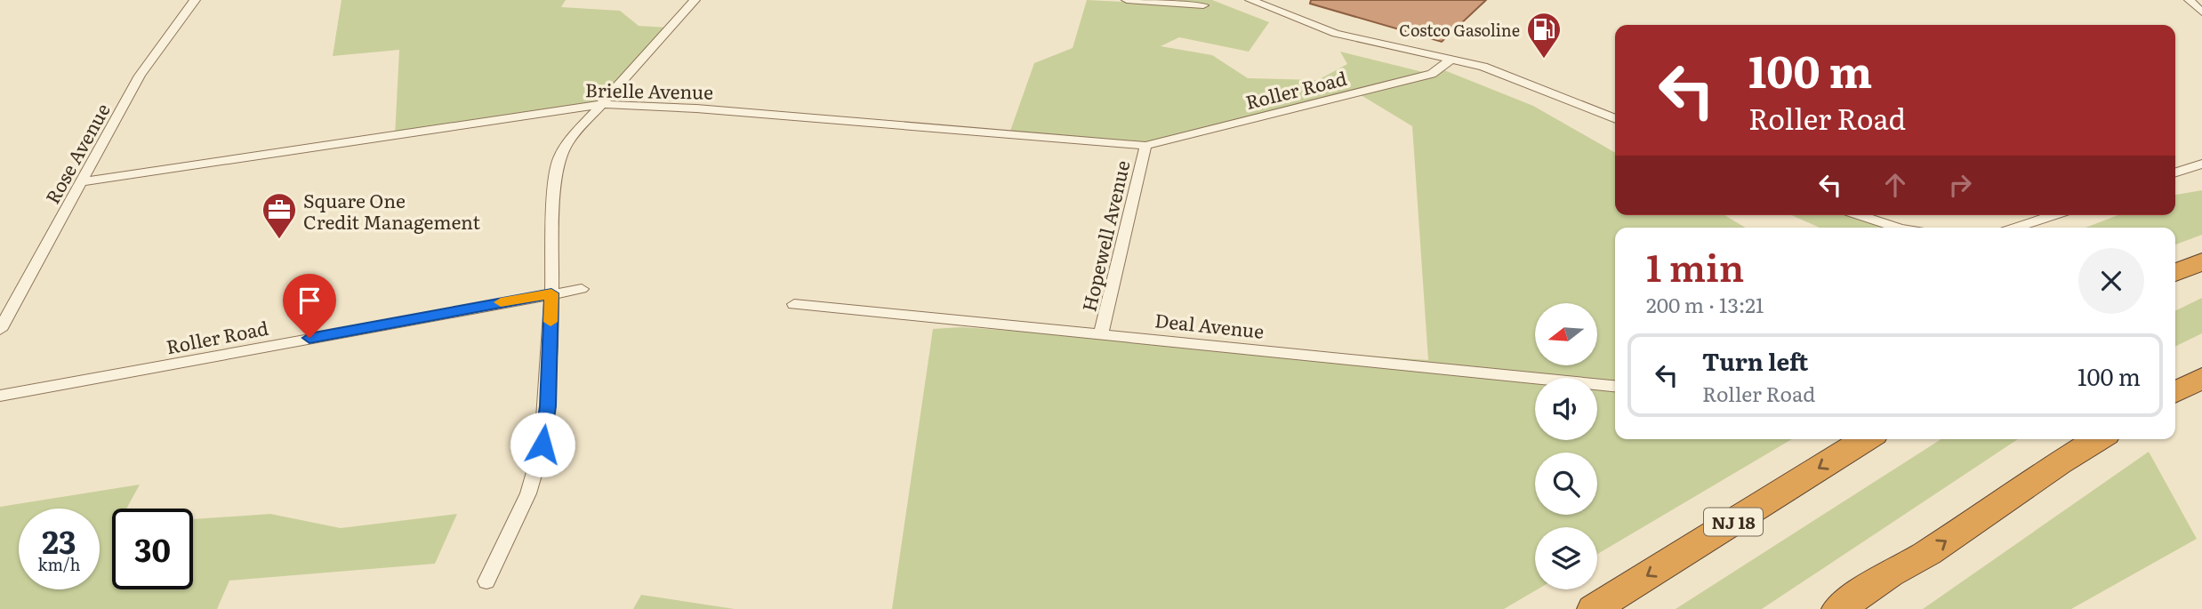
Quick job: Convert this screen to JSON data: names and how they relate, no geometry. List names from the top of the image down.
{
  "streets": {
    "highway": ["NJ 18"],
    "street": [
      "Roller Road",
      "Brielle Avenue",
      "Rose Avenue",
      "Hopewell Avenue",
      "Deal Avenue"
    ]
  },
  "crossings": [
    ["Roller Road", "Brielle Avenue"],
    ["Roller Road", "Hopewell Avenue"],
    ["Brielle Avenue", "Rose Avenue"],
    ["Brielle Avenue", "Hopewell Avenue"],
    ["Hopewell Avenue", "Deal Avenue"]
  ],
  "places": {
    "fuel station": ["Costco Gasoline"],
    "office": ["Square One Credit Management"]
  },
  "north": "left",
  "page": {
    "turn": ["100 m", "Roller Road"],
    "heading": ["1 min", "200 m · 13:21"],
    "list": [
      {
        "name": "Turn left",
        "note": "Roller Road",
        "value": "100 m"
      }
    ],
    "speed": "23 km/h",
    "limit": "30"
  }
}
